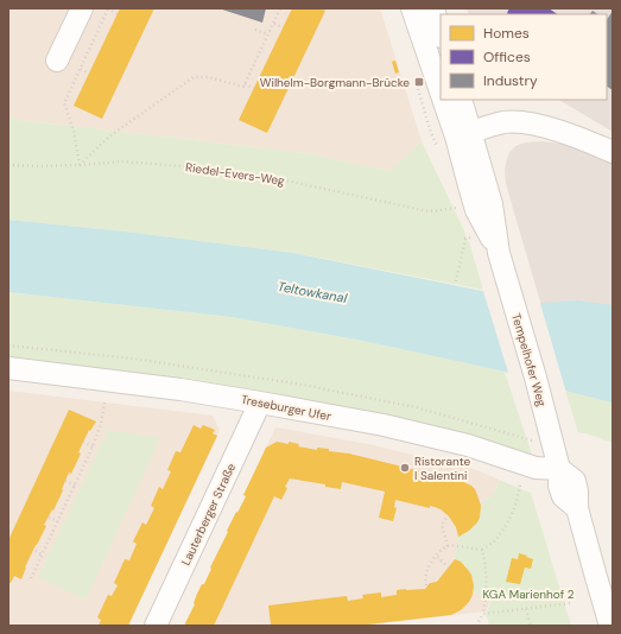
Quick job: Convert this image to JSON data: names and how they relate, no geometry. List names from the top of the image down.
{
  "streets": {
    "street": ["Tempelhofer Weg", "Treseburger Ufer", "Lauterberger Straße"],
    "path": ["Riedel-Evers-Weg"]
  },
  "crossings": [
    ["Tempelhofer Weg", "Treseburger Ufer"],
    ["Treseburger Ufer", "Lauterberger Straße"]
  ],
  "water": ["Teltowkanal"],
  "parks": ["KGA Marienhof 2"],
  "places": {
    "transit": ["Wilhelm-Borgmann-Brücke"],
    "other": ["Ristorante I Salentini"]
  },
  "legend": ["Homes", "Offices", "Industry"]
}
